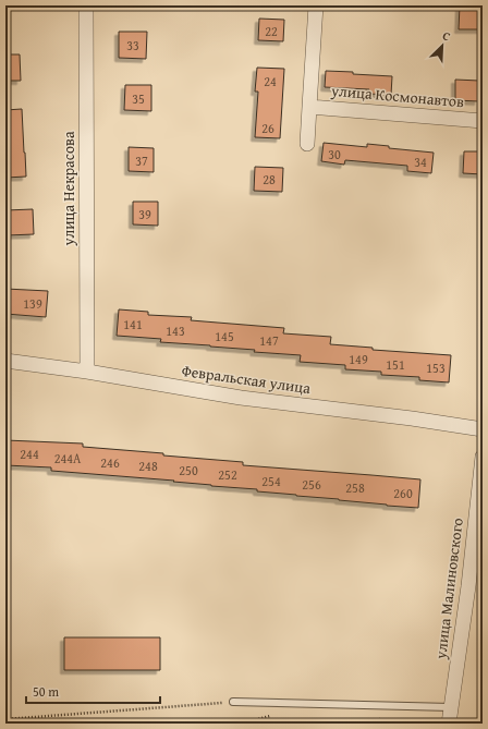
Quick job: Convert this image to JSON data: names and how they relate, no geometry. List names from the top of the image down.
{
  "streets": {
    "street": [
      "улица Космонавтов",
      "улица Некрасова",
      "Февральская улица",
      "улица Малиновского"
    ]
  },
  "crossings": [
    ["улица Некрасова", "Февральская улица"]
  ],
  "house_numbers": [
    "22",
    "33",
    "24",
    "35",
    "26",
    "30",
    "37",
    "34",
    "28",
    "39",
    "139",
    "141",
    "143",
    "145",
    "147",
    "149",
    "151",
    "153",
    "244",
    "244А",
    "246",
    "248",
    "250",
    "252",
    "254",
    "256",
    "258",
    "260"
  ],
  "scale_bar": "50 m",
  "north": "top right"
}
